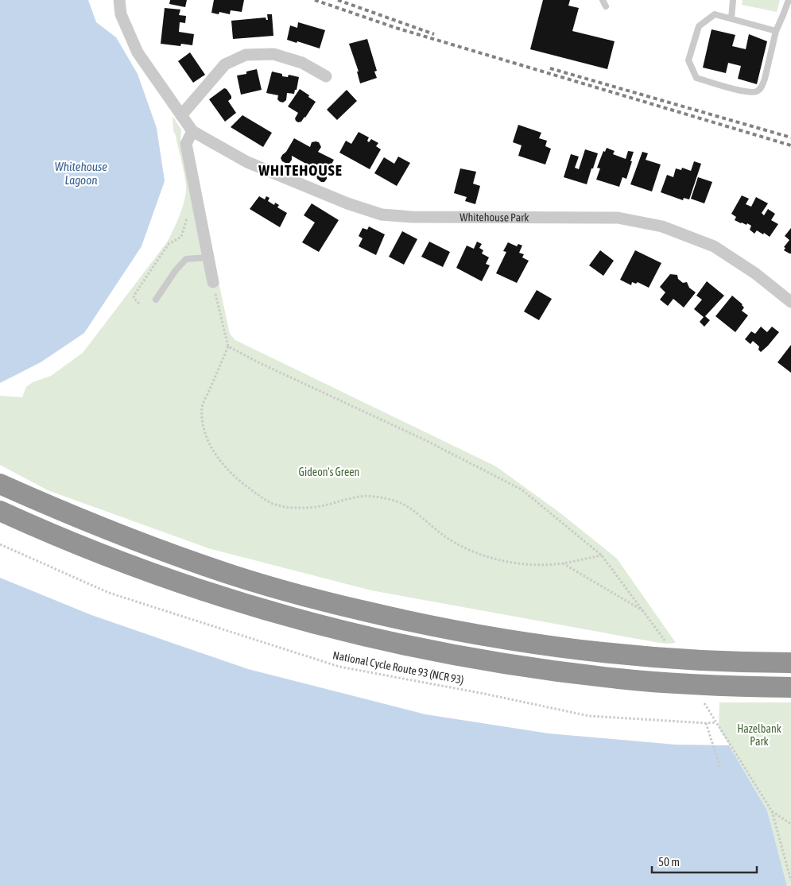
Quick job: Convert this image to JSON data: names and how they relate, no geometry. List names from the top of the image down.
{
  "streets": {
    "street": ["Whitehouse Park"],
    "path": ["National Cycle Route 93 (NCR 93)"]
  },
  "districts": ["WHITEHOUSE"],
  "water": ["Whitehouse Lagoon"],
  "parks": ["Gideon's Green", "Hazelbank Park"],
  "scale_bar": "50 m"
}
